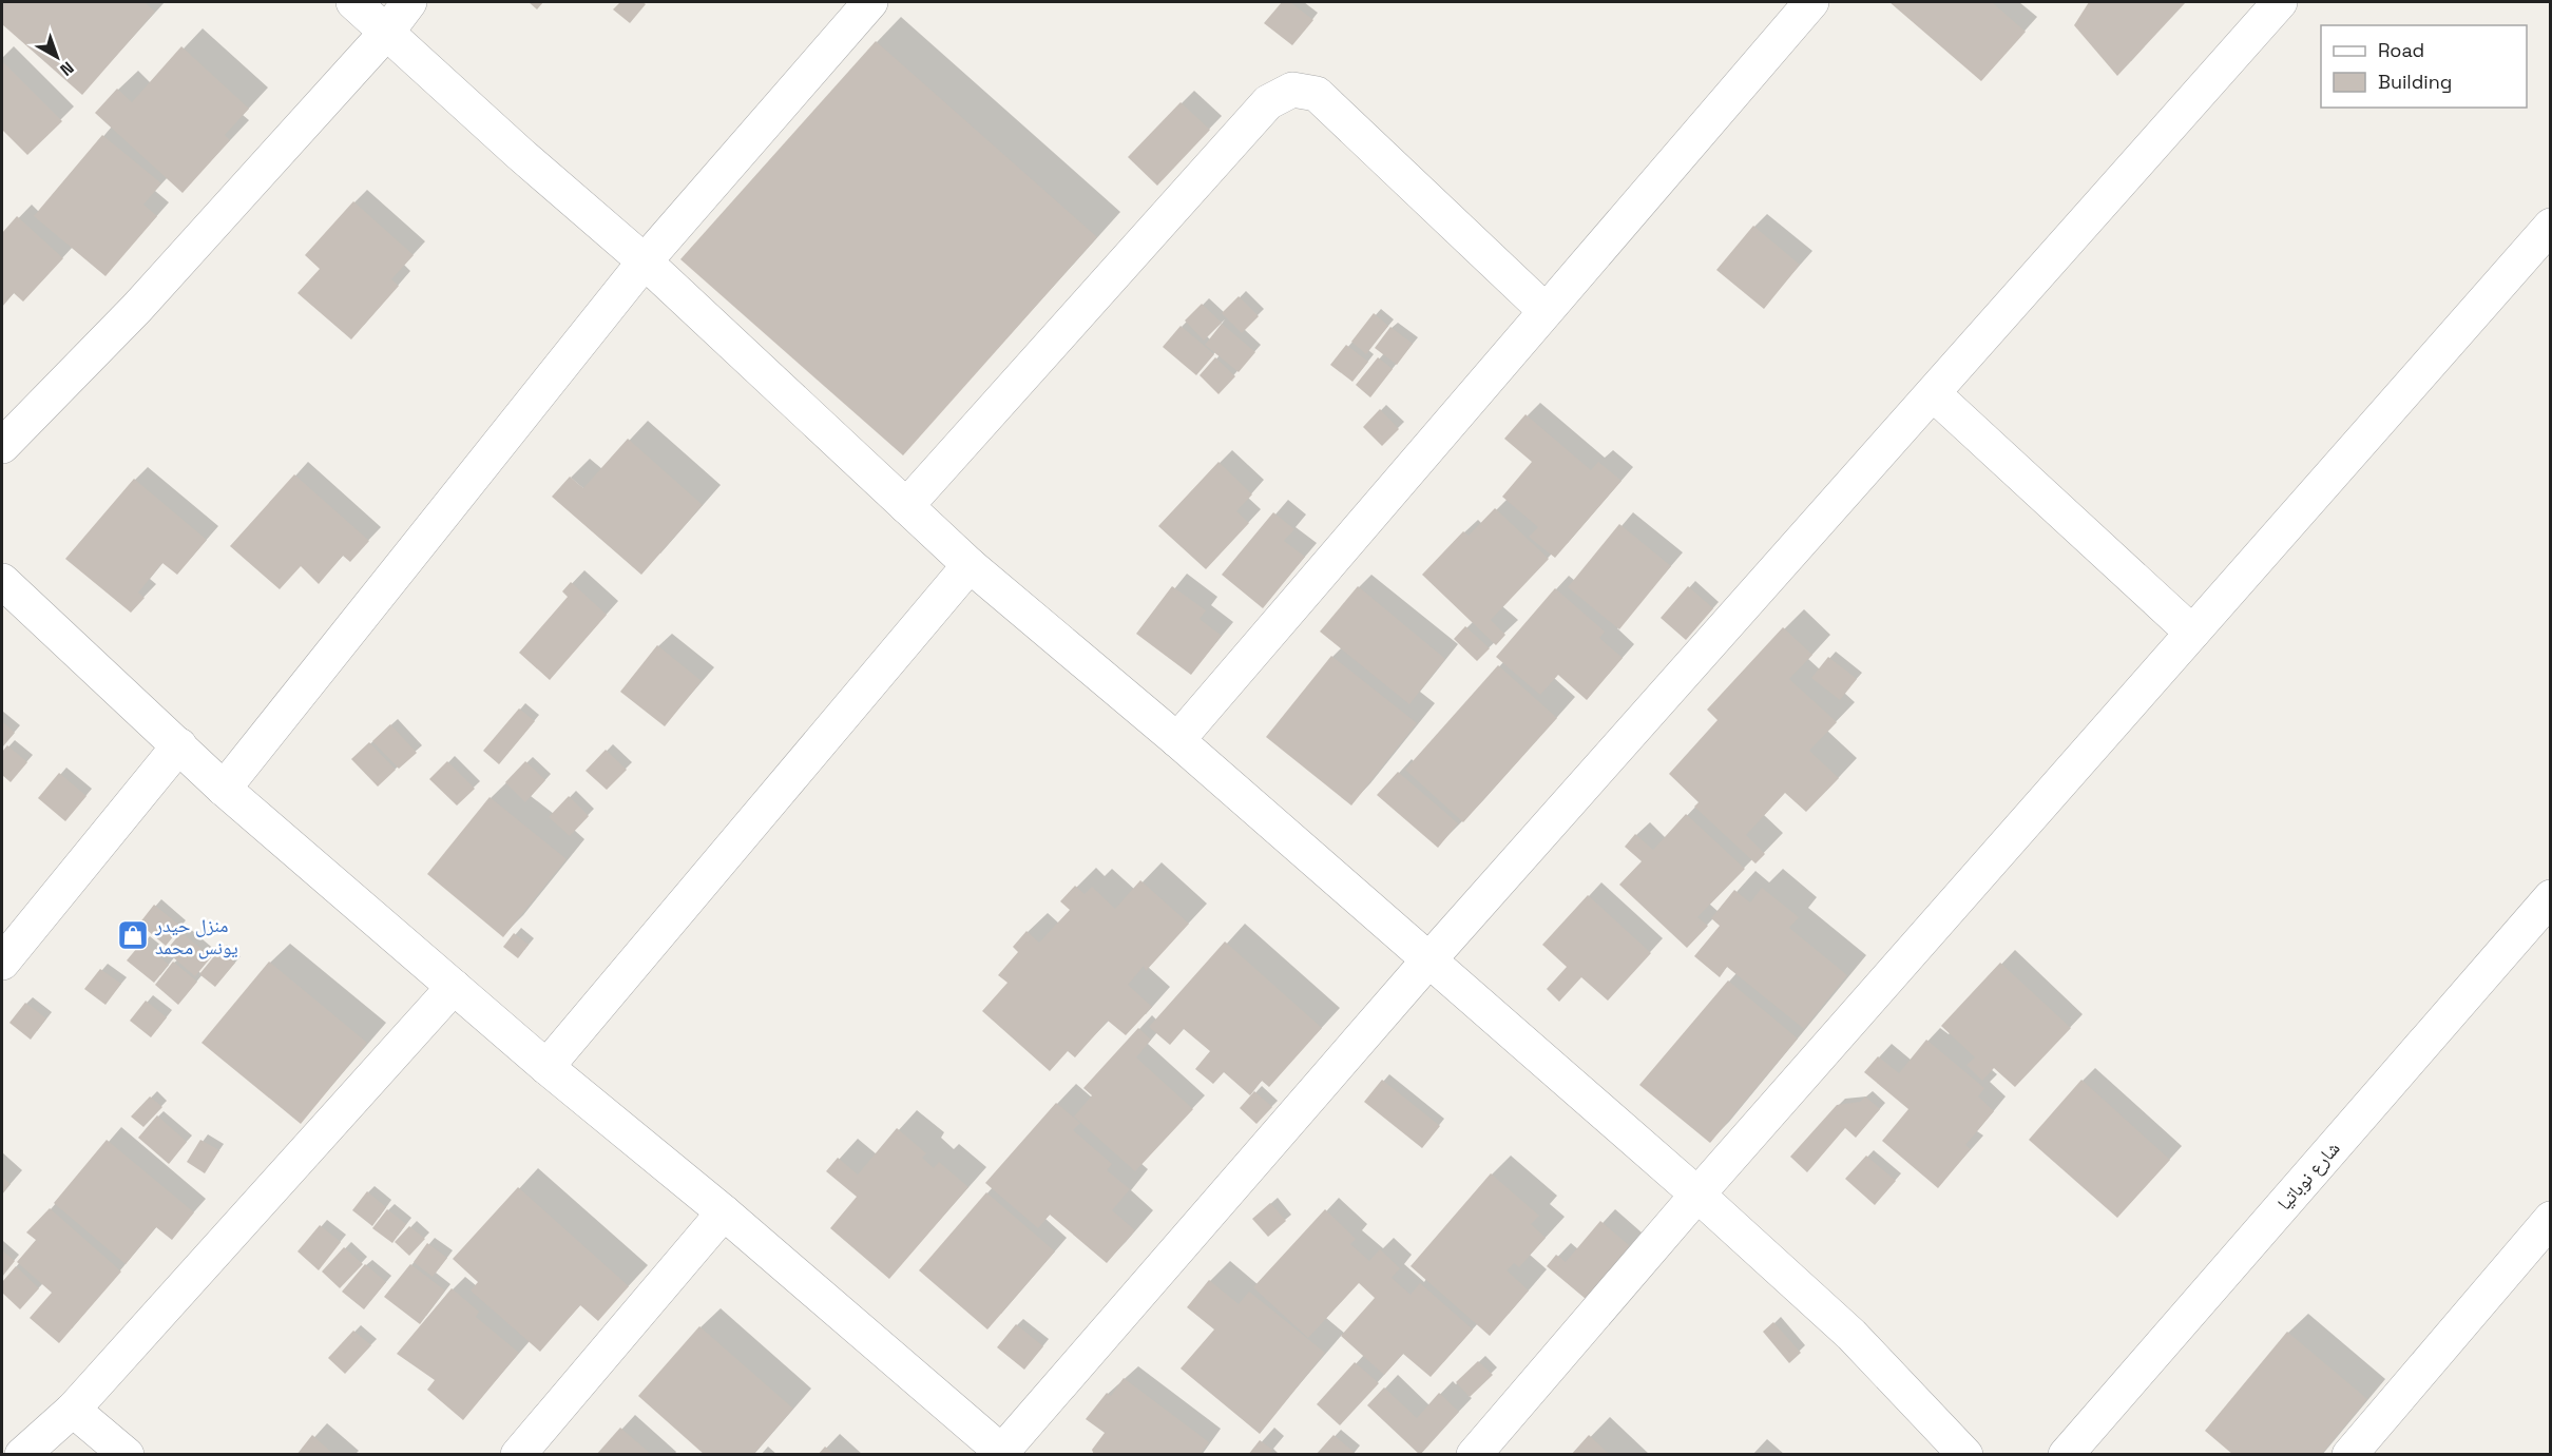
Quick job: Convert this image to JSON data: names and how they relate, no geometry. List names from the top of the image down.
{
  "streets": {
    "street": ["شارع نوباتيا"]
  },
  "places": {
    "shop": ["منزل حيدر يونس محمد"]
  },
  "legend": ["Road", "Building"],
  "north": "bottom right"
}
